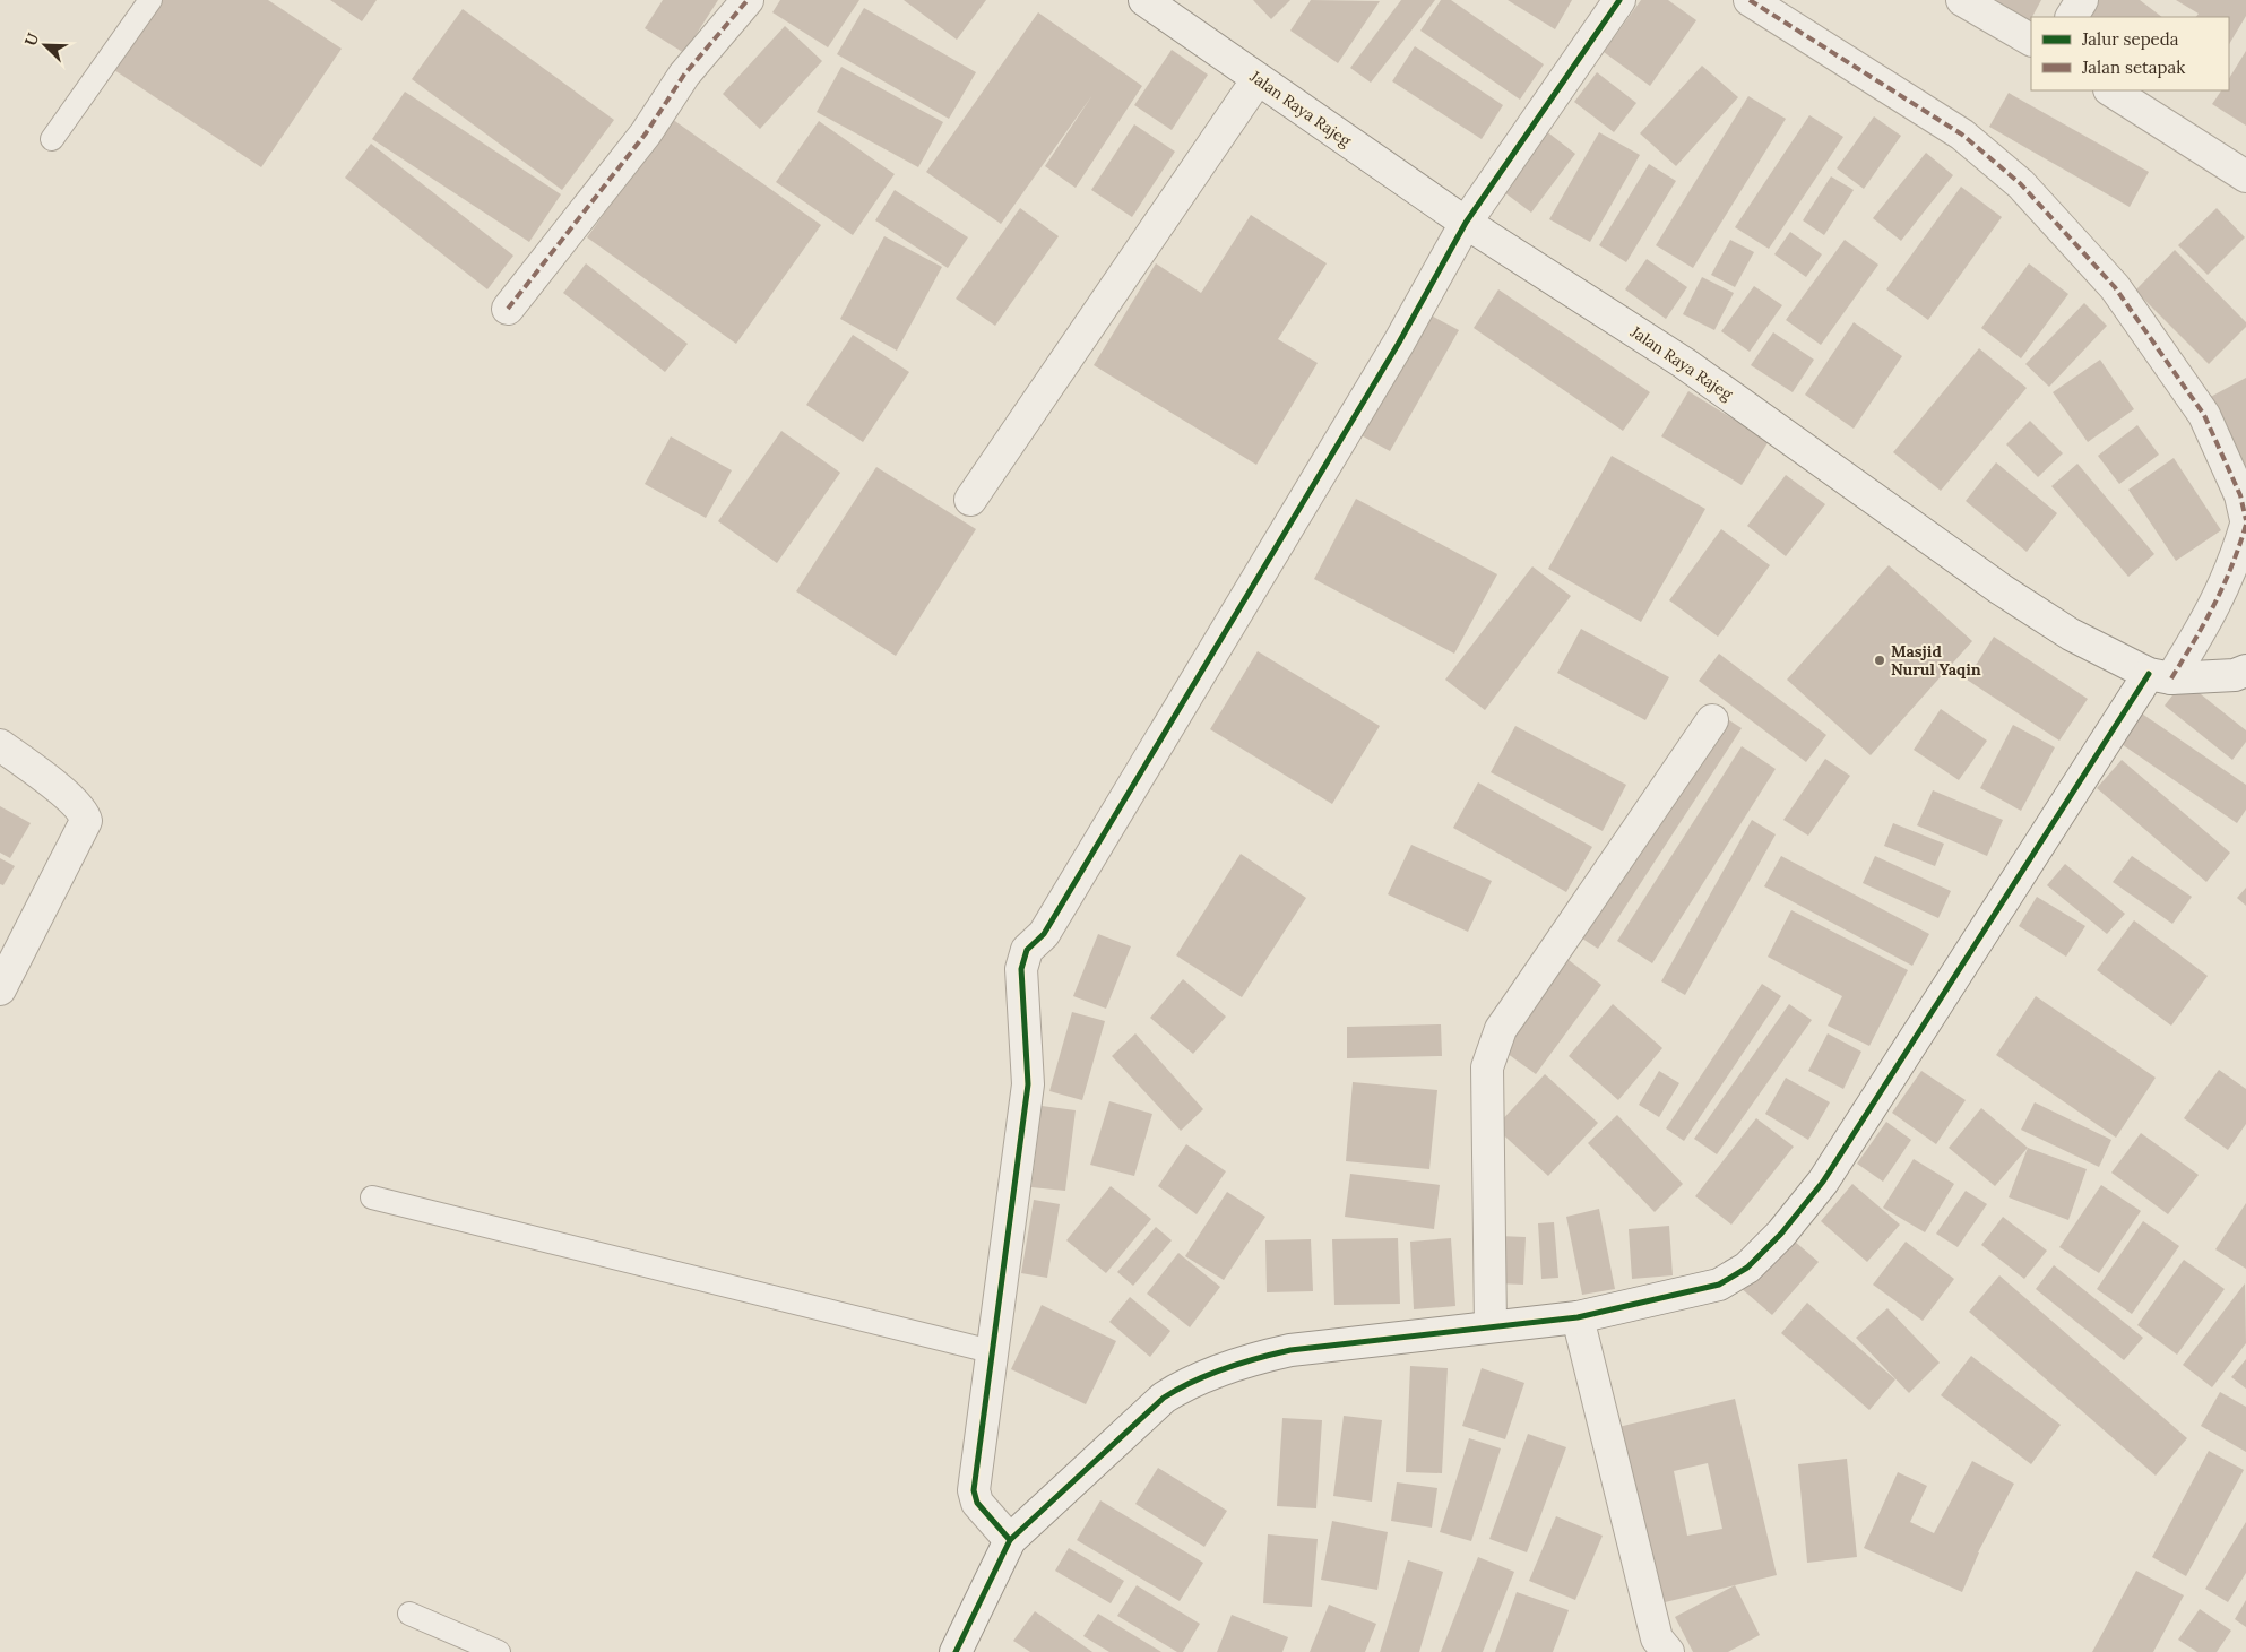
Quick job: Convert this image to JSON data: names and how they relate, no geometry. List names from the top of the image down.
{
  "streets": {
    "street": ["Jalan Raya Rajeg"]
  },
  "places": ["Masjid Nurul Yaqin"],
  "legend": ["Jalur sepeda", "Jalan setapak"],
  "north": "top left"
}
